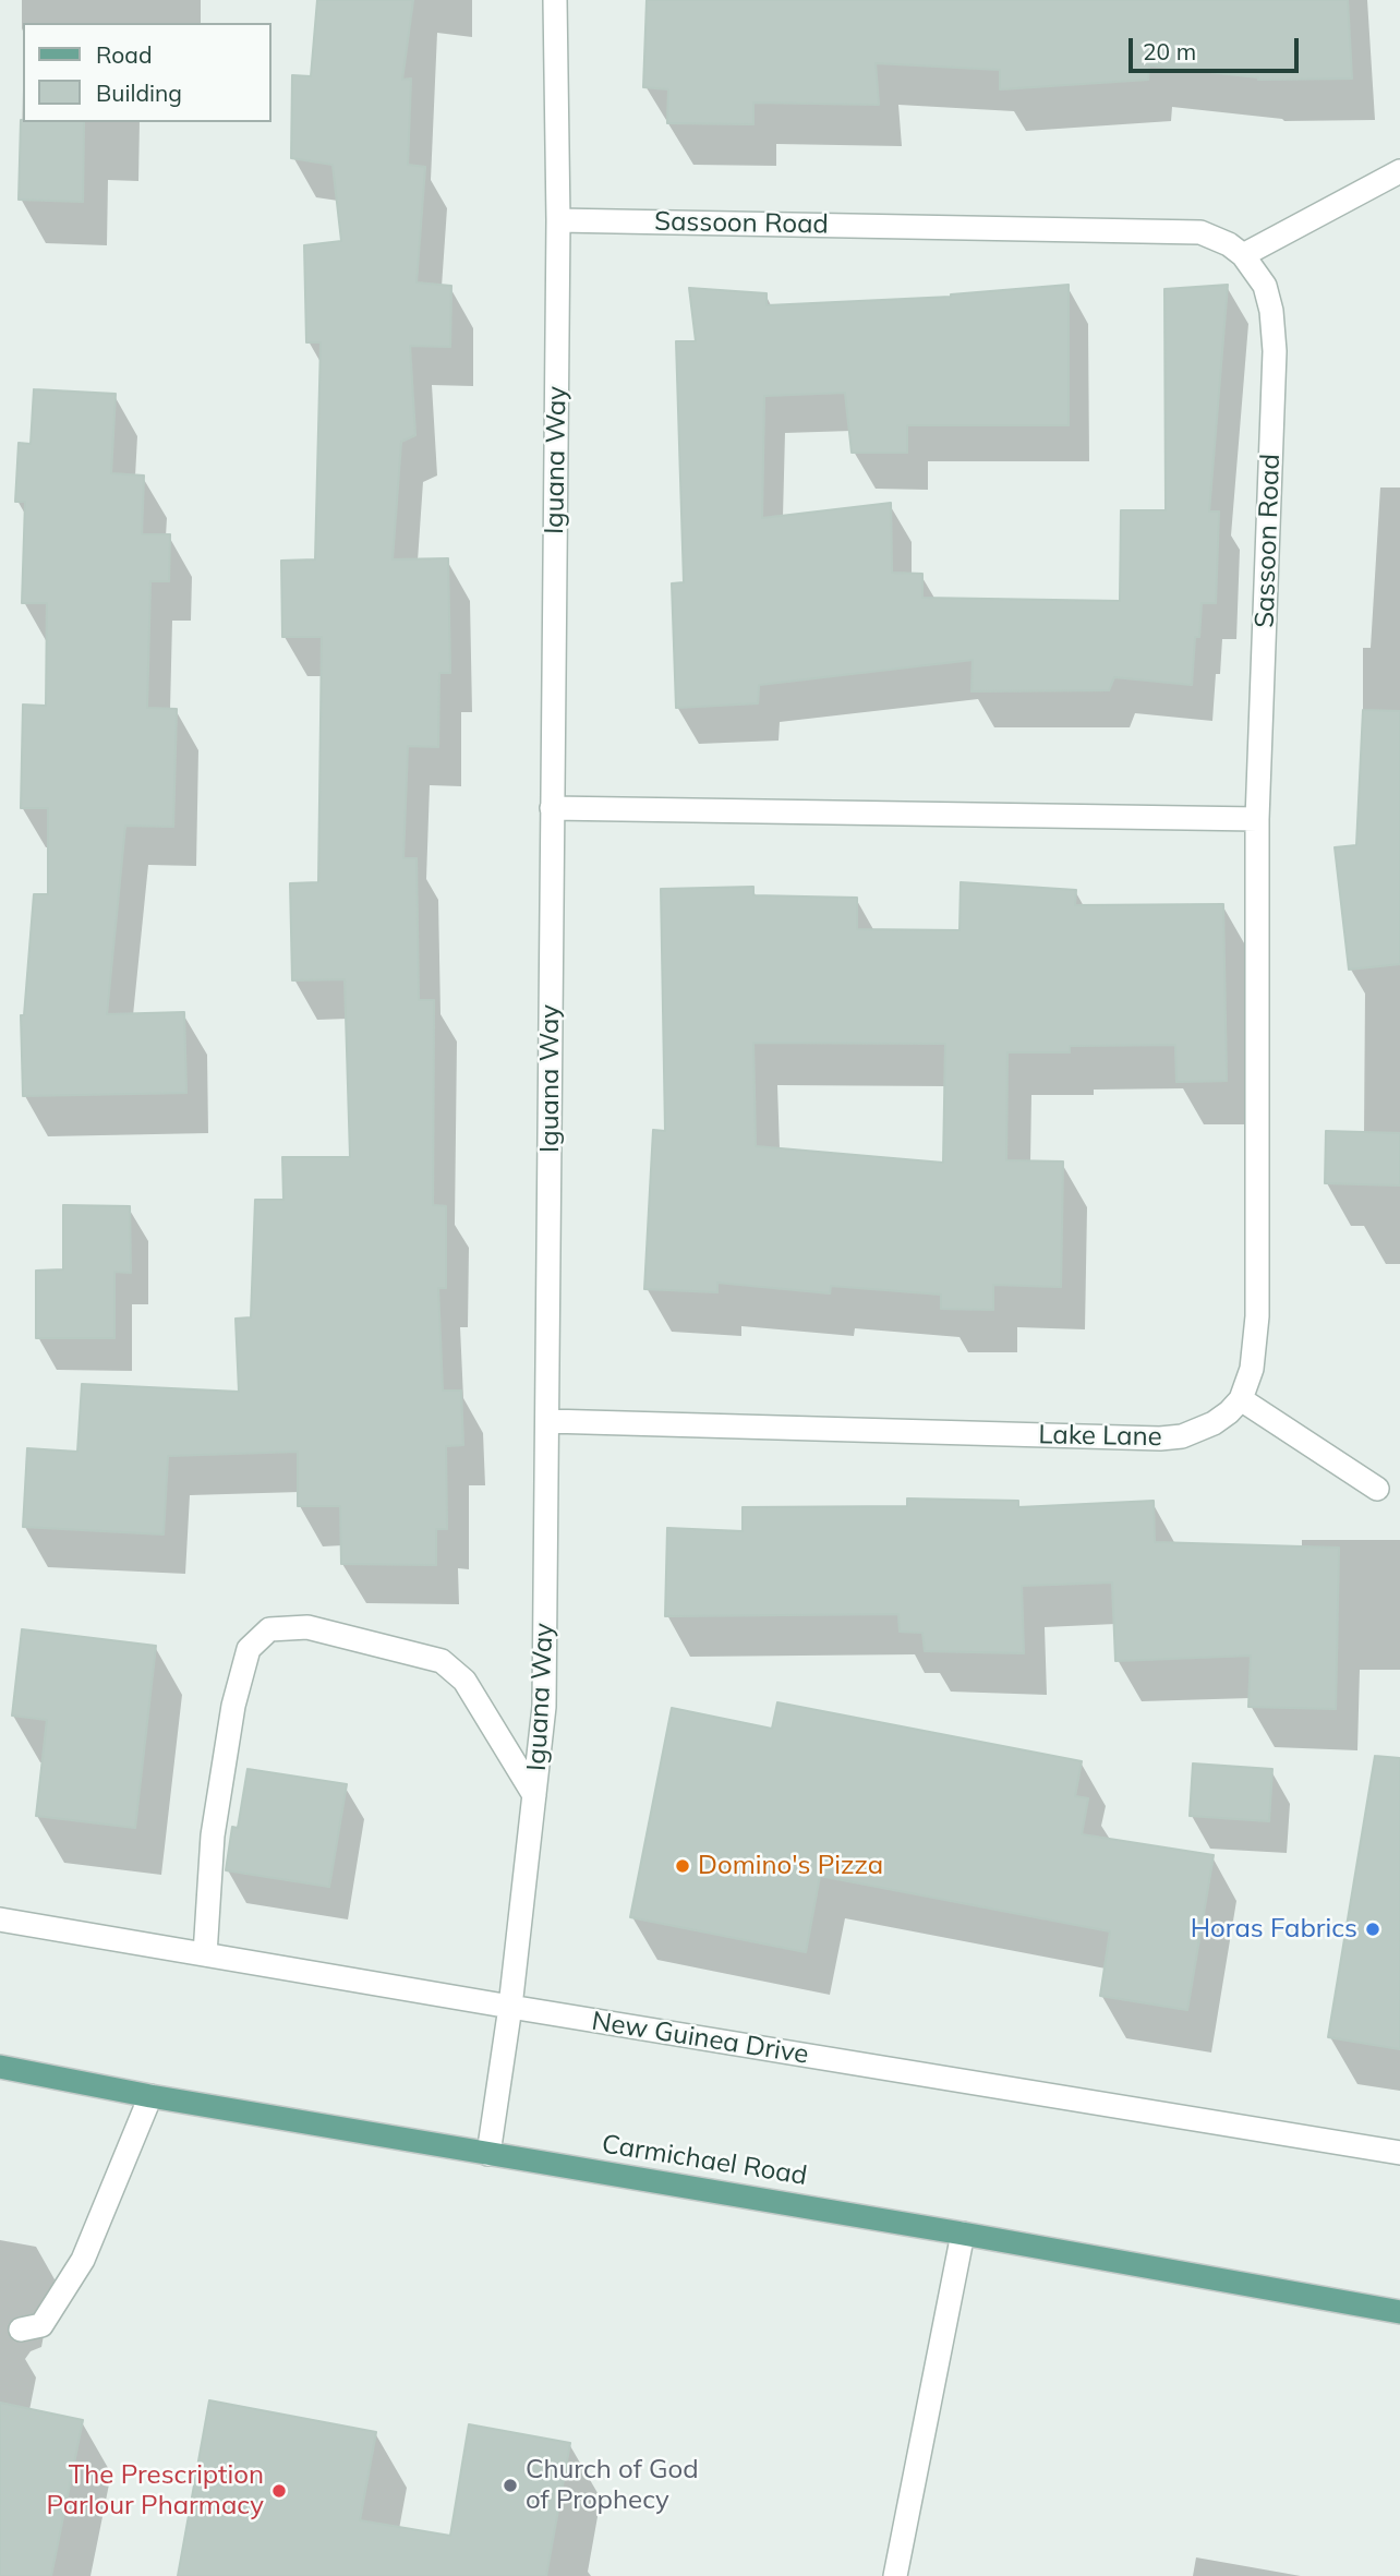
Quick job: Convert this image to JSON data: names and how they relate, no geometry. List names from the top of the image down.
{
  "streets": {
    "main road": ["Carmichael Road"],
    "street": [
      "Sassoon Road",
      "Iguana Way",
      "Lake Lane",
      "New Guinea Drive"
    ]
  },
  "crossings": [
    ["Sassoon Road", "Iguana Way"],
    ["Sassoon Road", "Lake Lane"],
    ["Iguana Way", "Lake Lane"],
    ["Iguana Way", "New Guinea Drive"],
    ["Iguana Way", "Carmichael Road"]
  ],
  "places": [
    "Domino's Pizza",
    "Horas Fabrics",
    "Church of God of Prophecy",
    "The Prescription Parlour Pharmacy"
  ],
  "legend": ["Road", "Building"],
  "scale_bar": "20 m"
}
